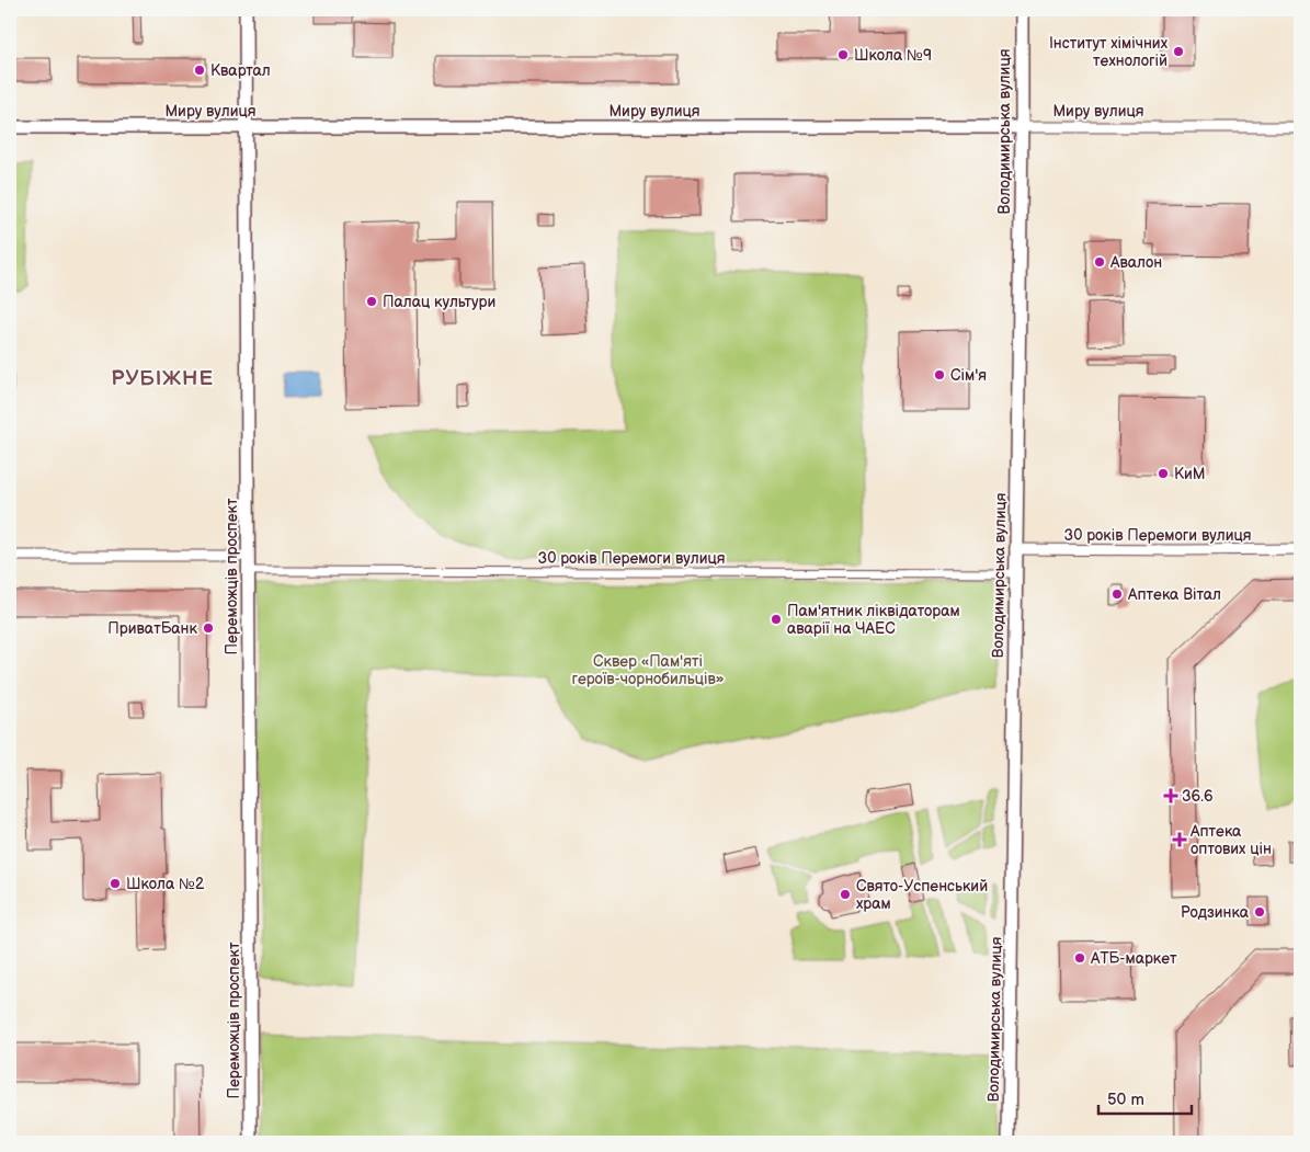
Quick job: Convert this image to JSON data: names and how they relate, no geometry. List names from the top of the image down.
{
  "streets": {
    "street": [
      "Миру вулиця",
      "Володимирська вулиця",
      "30 років Перемоги вулиця",
      "Переможців проспект"
    ]
  },
  "crossings": [
    ["Миру вулиця", "Володимирська вулиця"],
    ["Миру вулиця", "Переможців проспект"],
    ["Володимирська вулиця", "30 років Перемоги вулиця"],
    ["30 років Перемоги вулиця", "Переможців проспект"]
  ],
  "districts": ["РУБІЖНЕ"],
  "parks": ["Сквер «Пам'яті героїв-чорнобильців»"],
  "places": {
    "other": [
      "Інститут хімічних технологій",
      "Школа №9",
      "Квартал",
      "Авалон",
      "Палац культури",
      "Сім'я",
      "КиМ",
      "Аптека Вітал",
      "Пам'ятник ліквідаторам аварії на ЧАЕС",
      "ПриватБанк",
      "Школа №2",
      "Свято-Успенський храм",
      "Родзинка",
      "АТБ-маркет"
    ],
    "health": ["36.6", "Аптека оптових цін"]
  },
  "scale_bar": "50 m"
}
